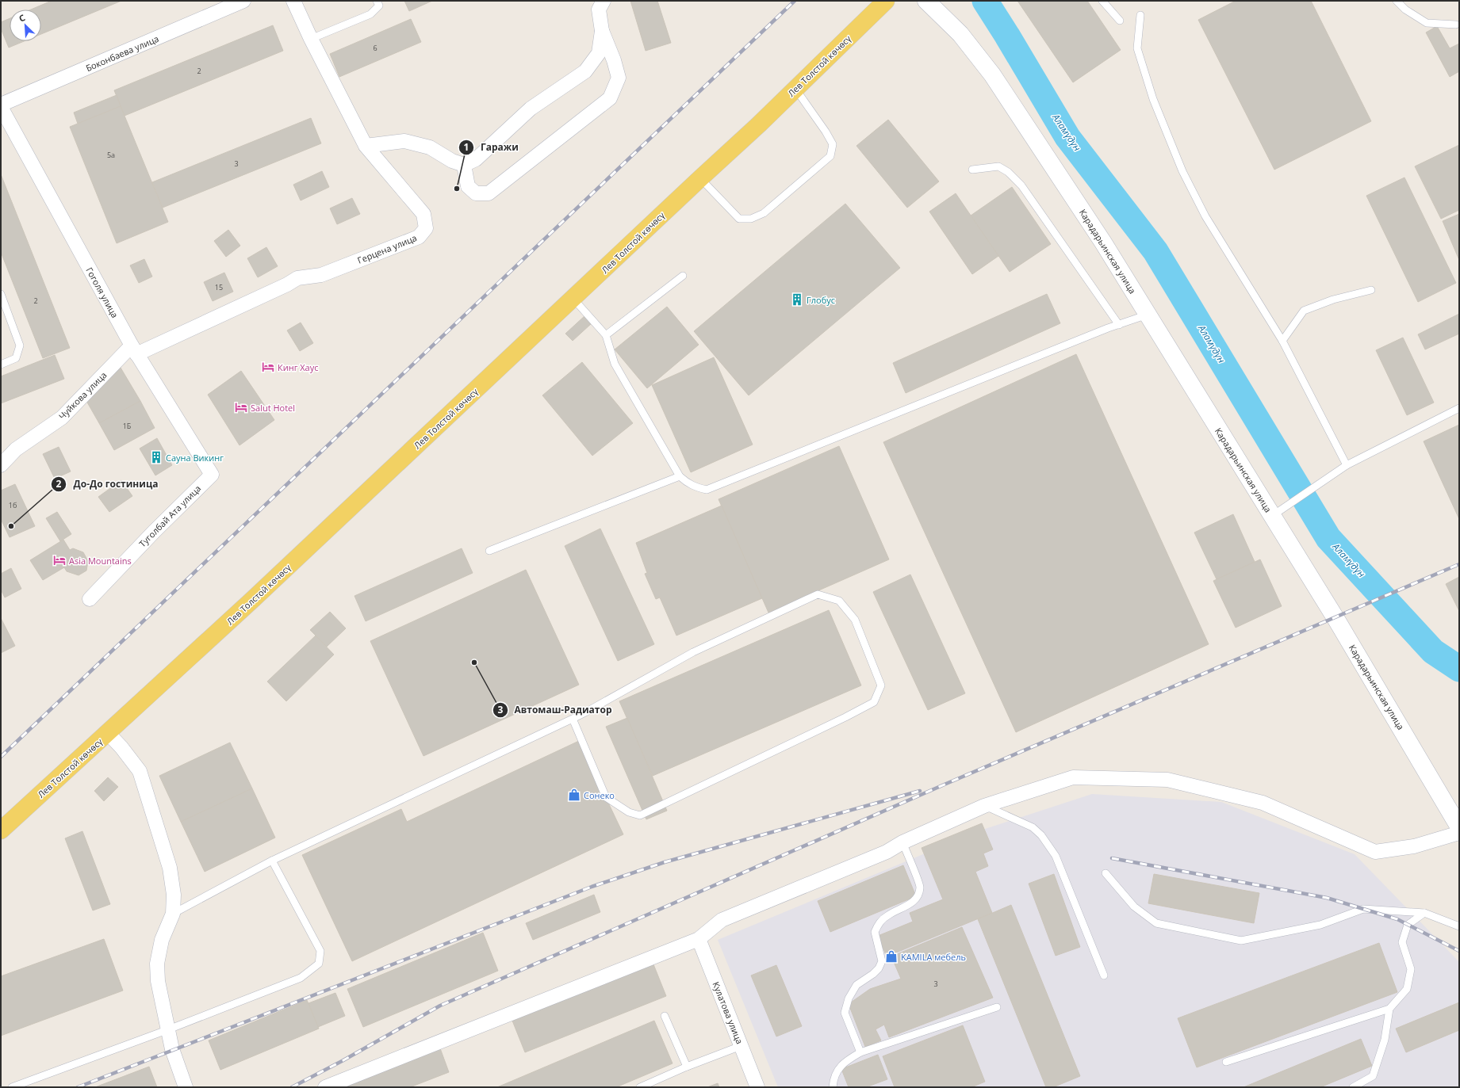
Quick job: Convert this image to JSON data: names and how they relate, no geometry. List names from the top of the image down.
{
  "streets": {
    "main road": ["Лев Толстой көчөсү"],
    "street": [
      "Боконбаева улица",
      "Герцена улица",
      "Карадарьинская улица",
      "Гоголя улица",
      "Чуйкова улица",
      "Туголбай Ата улица",
      "Кулатова улица"
    ]
  },
  "crossings": [
    ["Боконбаева улица", "Гоголя улица"],
    ["Герцена улица", "Гоголя улица"],
    ["Герцена улица", "Чуйкова улица"],
    ["Гоголя улица", "Чуйкова улица"],
    ["Гоголя улица", "Туголбай Ата улица"]
  ],
  "water": ["Аламүдүн"],
  "places": {
    "other": ["Гаражи", "До-До гостиница", "Автомаш-Радиатор"],
    "building": ["Глобус", "Сауна Викинг"],
    "hotel": ["Кинг Хаус", "Salut Hotel", "Asia Mountains"],
    "shop": ["Сонеко", "KAMILA мебель"]
  },
  "house_numbers": [
    "6",
    "2",
    "5а",
    "3",
    "15",
    "2",
    "1Б",
    "1б",
    "3"
  ],
  "north": "top left"
}
